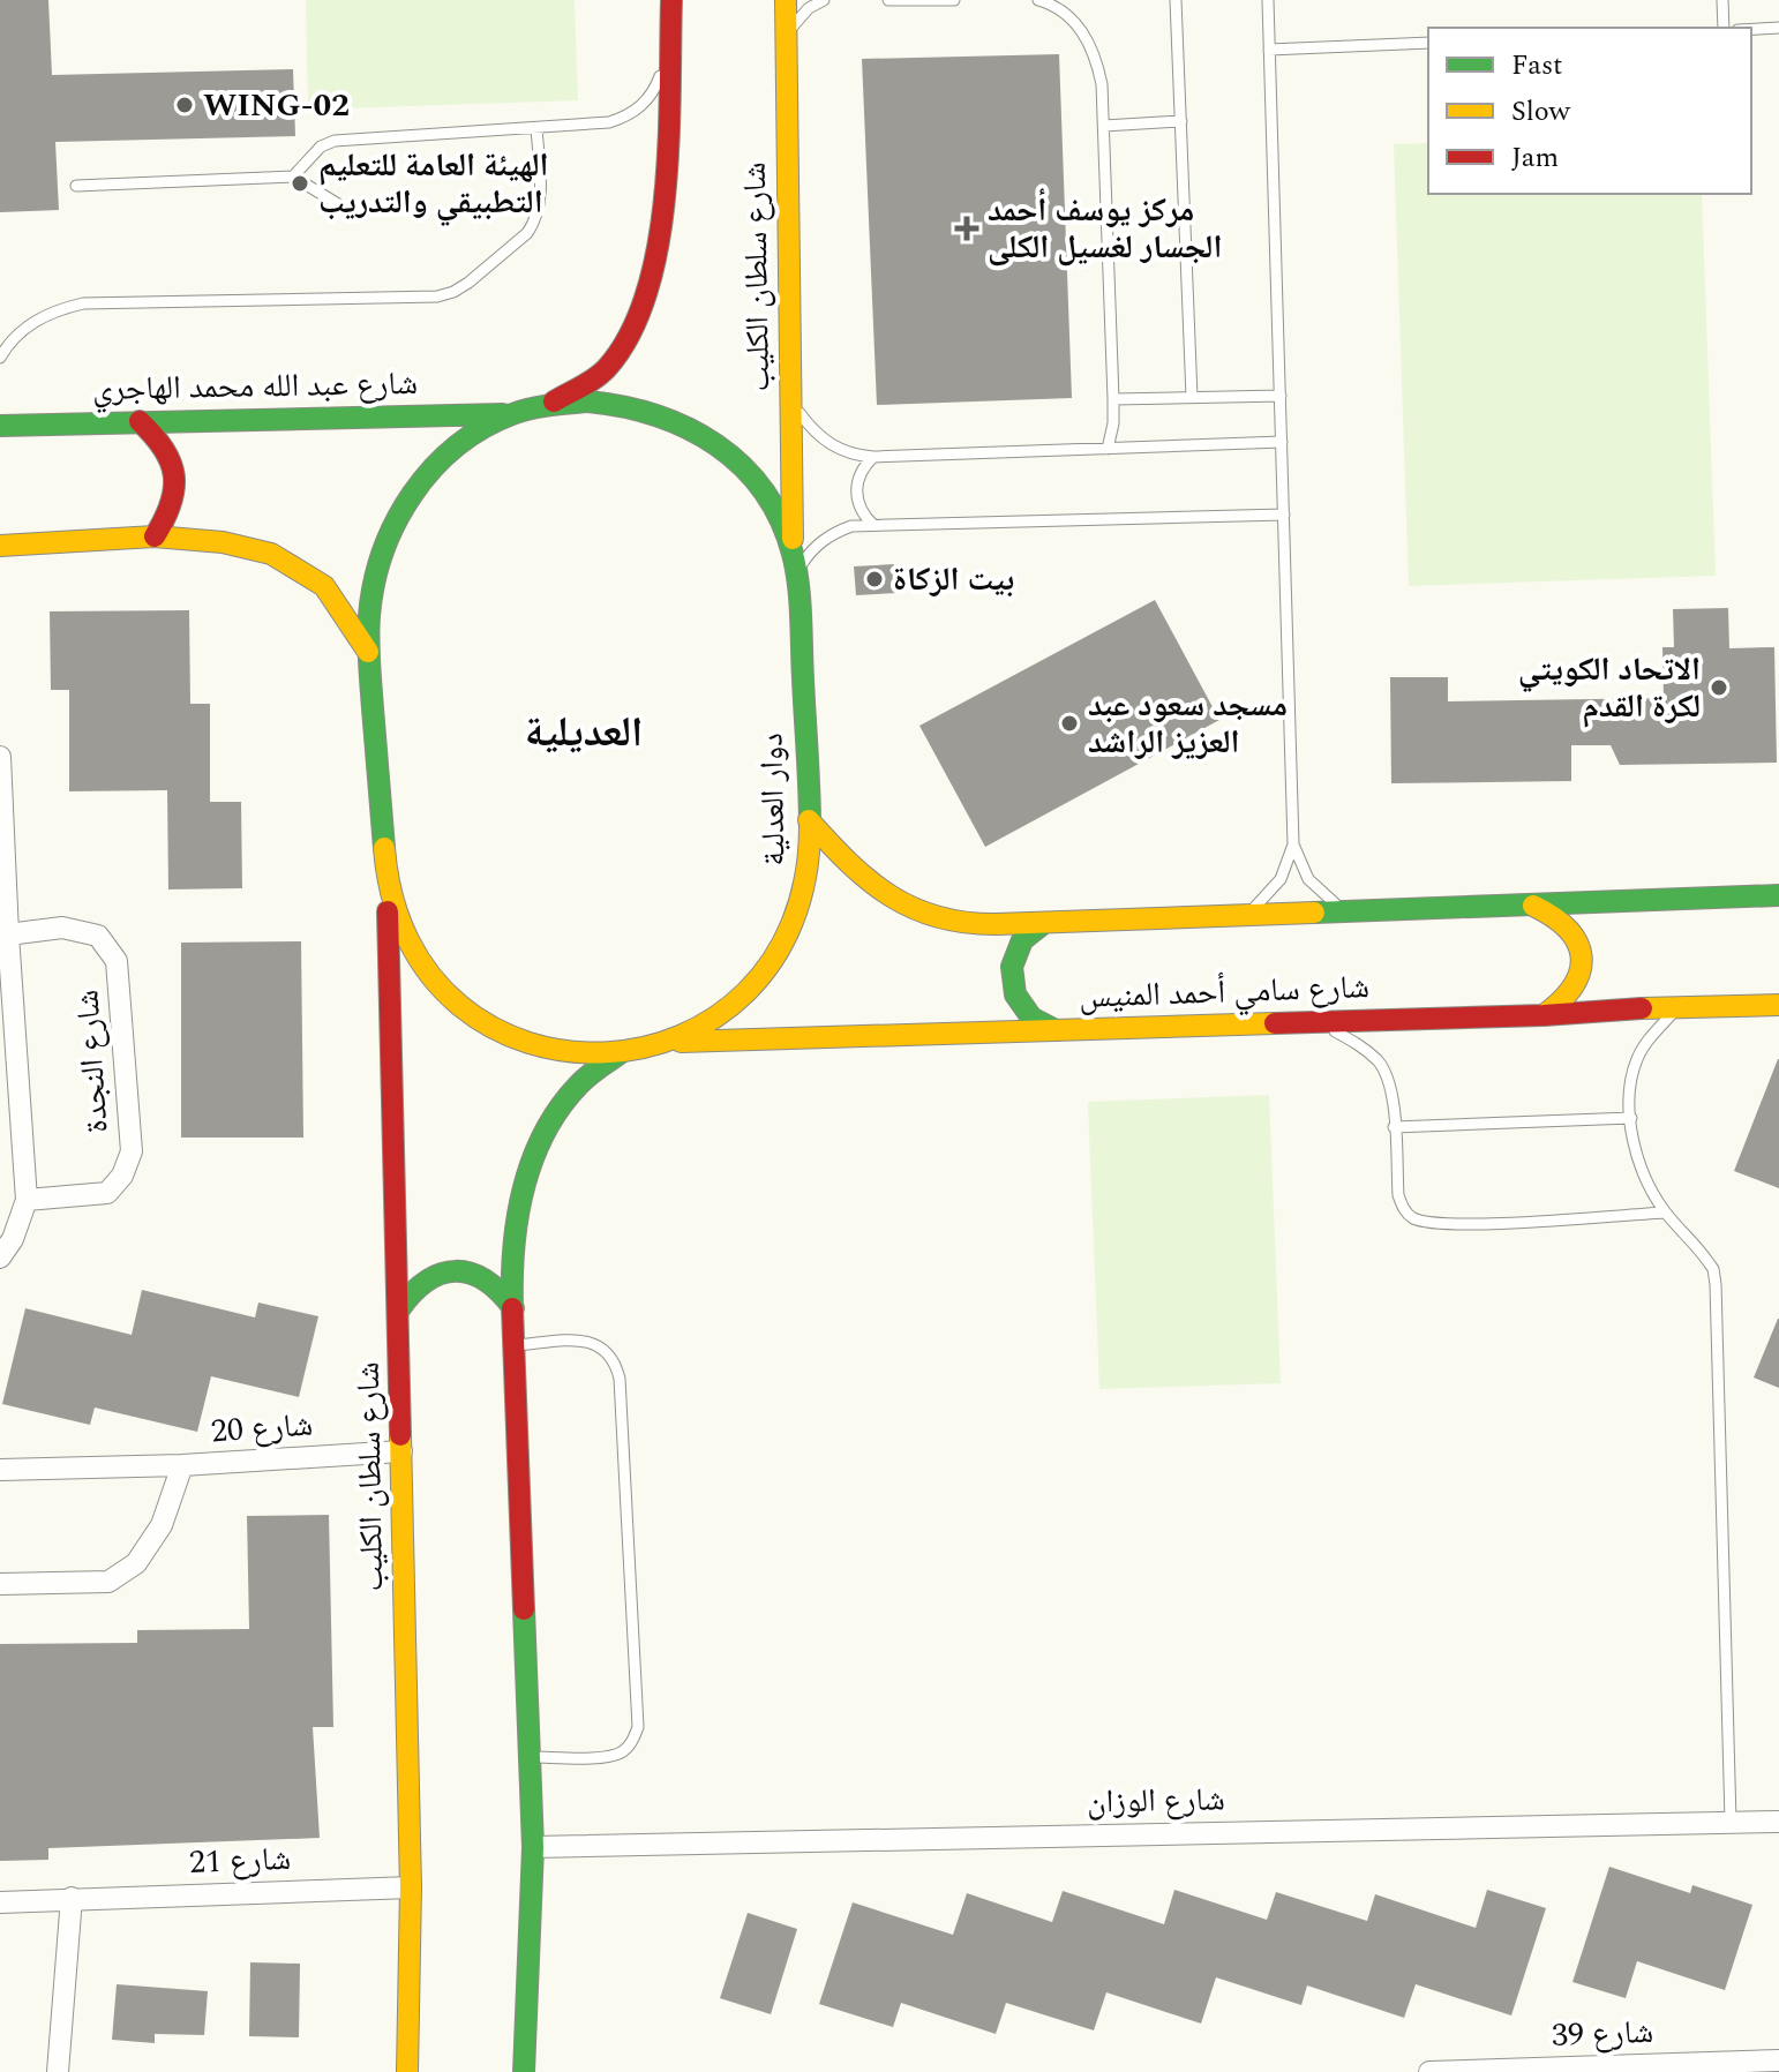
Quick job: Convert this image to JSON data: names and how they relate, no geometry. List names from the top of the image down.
{
  "streets": {
    "main road": [
      "شارع سلطان الكليب",
      "شارع عبد الله محمد الهاجري",
      "دوار العدلية",
      "شارع سامي أحمد المنيس"
    ],
    "street": [
      "شارع النجدة",
      "شارع 20",
      "شارع الوزان",
      "شارع 21",
      "شارع 39"
    ]
  },
  "crossings": [
    ["شارع سلطان الكليب", "دوار العدلية"],
    ["شارع سلطان الكليب", "شارع 20"],
    ["شارع سلطان الكليب", "شارع 21"],
    ["شارع عبد الله محمد الهاجري", "دوار العدلية"],
    ["دوار العدلية", "شارع سامي أحمد المنيس"]
  ],
  "districts": ["العديلية"],
  "places": {
    "other": [
      "WING-02",
      "الهيئة العامة للتعليم التطبيقي والتدريب",
      "بيت الزكاة",
      "الاتحاد الكويتي لكرة القدم",
      "مسجد سعود عبد العزيز الراشد"
    ],
    "health": ["مركز يوسف أحمد الجسار لغسيل الكلى"]
  },
  "legend": ["Fast", "Slow", "Jam"]
}
